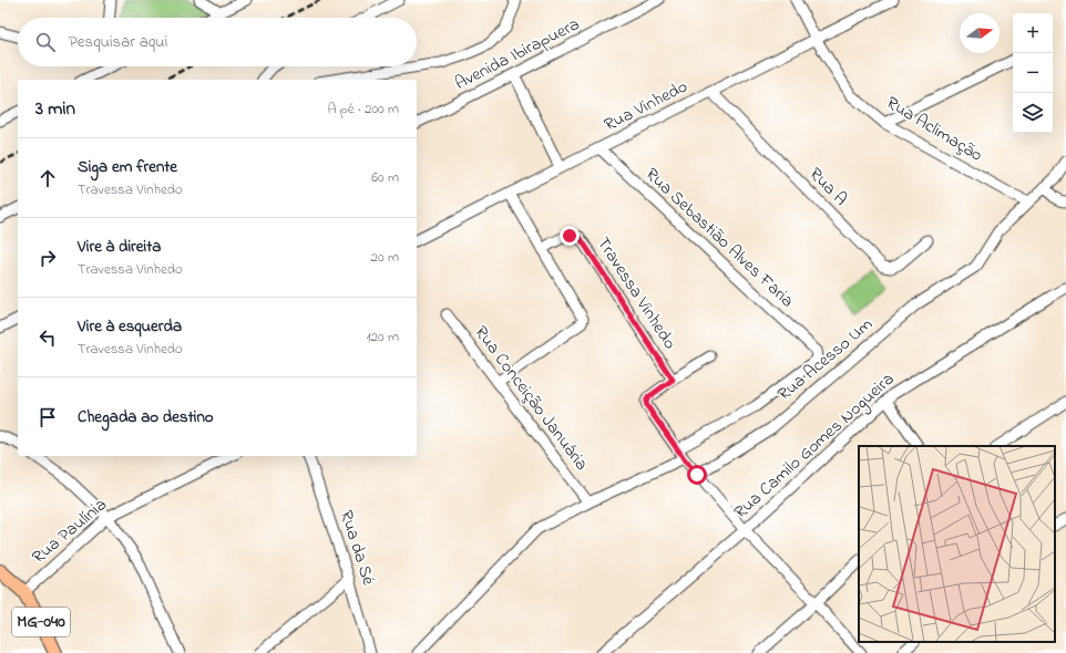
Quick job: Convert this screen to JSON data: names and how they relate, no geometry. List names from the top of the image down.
{
  "streets": {
    "main road": ["MG-040"],
    "street": [
      "Avenida Ibirapuera",
      "Rua Vinhedo",
      "Rua Aclimação",
      "Rua A",
      "Rua Sebastião Alves Faria",
      "Travessa Vinhedo",
      "Rua Acesso Um",
      "Rua Conceição Januária",
      "Rua Camilo Gomes Nogueira",
      "Rua Paulínia",
      "Rua da Sé"
    ]
  },
  "crossings": [
    ["Rua Vinhedo", "Rua Aclimação"],
    ["Rua Vinhedo", "Rua A"],
    ["Rua Vinhedo", "Rua Sebastião Alves Faria"],
    ["Rua Aclimação", "Rua Acesso Um"],
    ["Rua Paulínia", "MG-040"]
  ],
  "north": "right",
  "page": {
    "map_buttons": ["+", "−"],
    "search": "Pesquisar aqui",
    "heading": ["3 min", "A pé · 200 m"],
    "list": [
      ["Siga em frente", "Travessa Vinhedo", "60 m"],
      ["Vire à direita", "Travessa Vinhedo", "20 m"],
      ["Vire à esquerda", "Travessa Vinhedo", "120 m"],
      "Chegada ao destino"
    ]
  }
}
